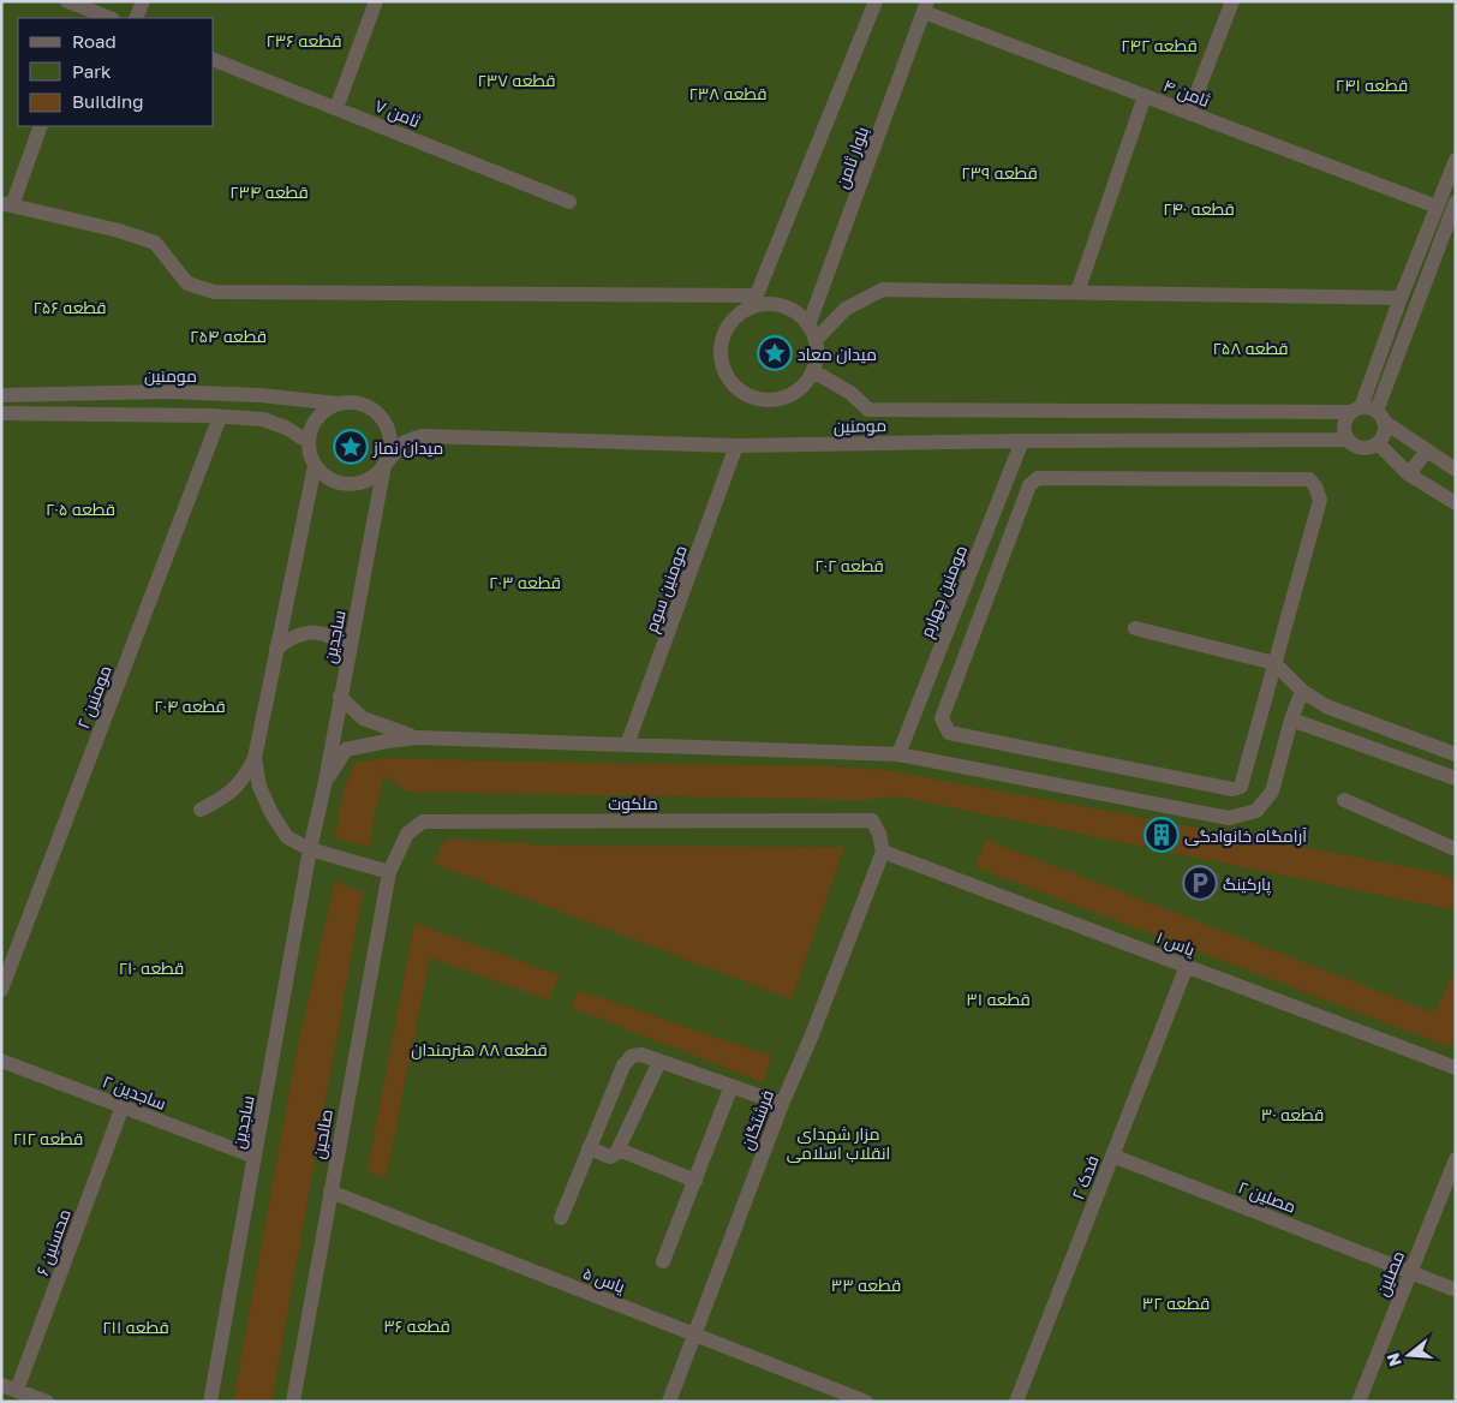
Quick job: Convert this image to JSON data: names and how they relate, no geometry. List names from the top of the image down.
{
  "streets": {
    "street": [
      "ثامن ۴",
      "ثامن ۷",
      "بلوار ثامن",
      "مومنین",
      "مومنین سوم",
      "مومنین چهارم",
      "ساجدین",
      "مومنین ۲",
      "ملکوت",
      "یاس ۱",
      "ساجدین ۲",
      "فرشتگان",
      "صالحین",
      "فدک ۲",
      "مصلین ۲",
      "محسنین ۶",
      "مصلین",
      "یاس ۵"
    ]
  },
  "crossings": [
    ["ثامن ۴", "بلوار ثامن"],
    ["بلوار ثامن", "مومنین"],
    ["مومنین", "مومنین سوم"],
    ["مومنین", "مومنین چهارم"],
    ["مومنین", "ساجدین"],
    ["ساجدین", "ساجدین ۲"],
    ["ملکوت", "یاس ۱"],
    ["ملکوت", "فرشتگان"],
    ["ملکوت", "صالحین"],
    ["یاس ۱", "فرشتگان"],
    ["یاس ۱", "فدک ۲"],
    ["ساجدین ۲", "محسنین ۶"],
    ["فرشتگان", "یاس ۵"],
    ["صالحین", "یاس ۵"],
    ["فدک ۲", "مصلین ۲"],
    ["مصلین ۲", "مصلین"]
  ],
  "parks": [
    "قطعه ۲۳۶",
    "قطعه ۲۴۲",
    "قطعه ۲۳۷",
    "قطعه ۲۴۱",
    "قطعه ۲۳۸",
    "قطعه ۲۳۹",
    "قطعه ۲۳۴",
    "قطعه ۲۴۰",
    "قطعه ۲۵۶",
    "قطعه ۲۵۴",
    "قطعه ۲۵۸",
    "قطعه ۲۰۵",
    "قطعه ۲۰۲",
    "قطعه ۲۰۳",
    "قطعه ۲۰۴",
    "قطعه ۲۱۰",
    "قطعه ۳۱",
    "قطعه ۸۸ هنرمندان",
    "قطعه ۳۰",
    "مزار شهدای انقلاب اسلامی",
    "قطعه ۲۱۲",
    "قطعه ۳۳",
    "قطعه ۳۲",
    "قطعه ۳۶",
    "قطعه ۲۱۱"
  ],
  "places": {
    "place": ["میدان معاد", "میدان نماز"],
    "building": ["آرامگاه خانوادگی"],
    "parking": ["پارکینگ"]
  },
  "legend": ["Road", "Park", "Building"],
  "north": "left"
}
